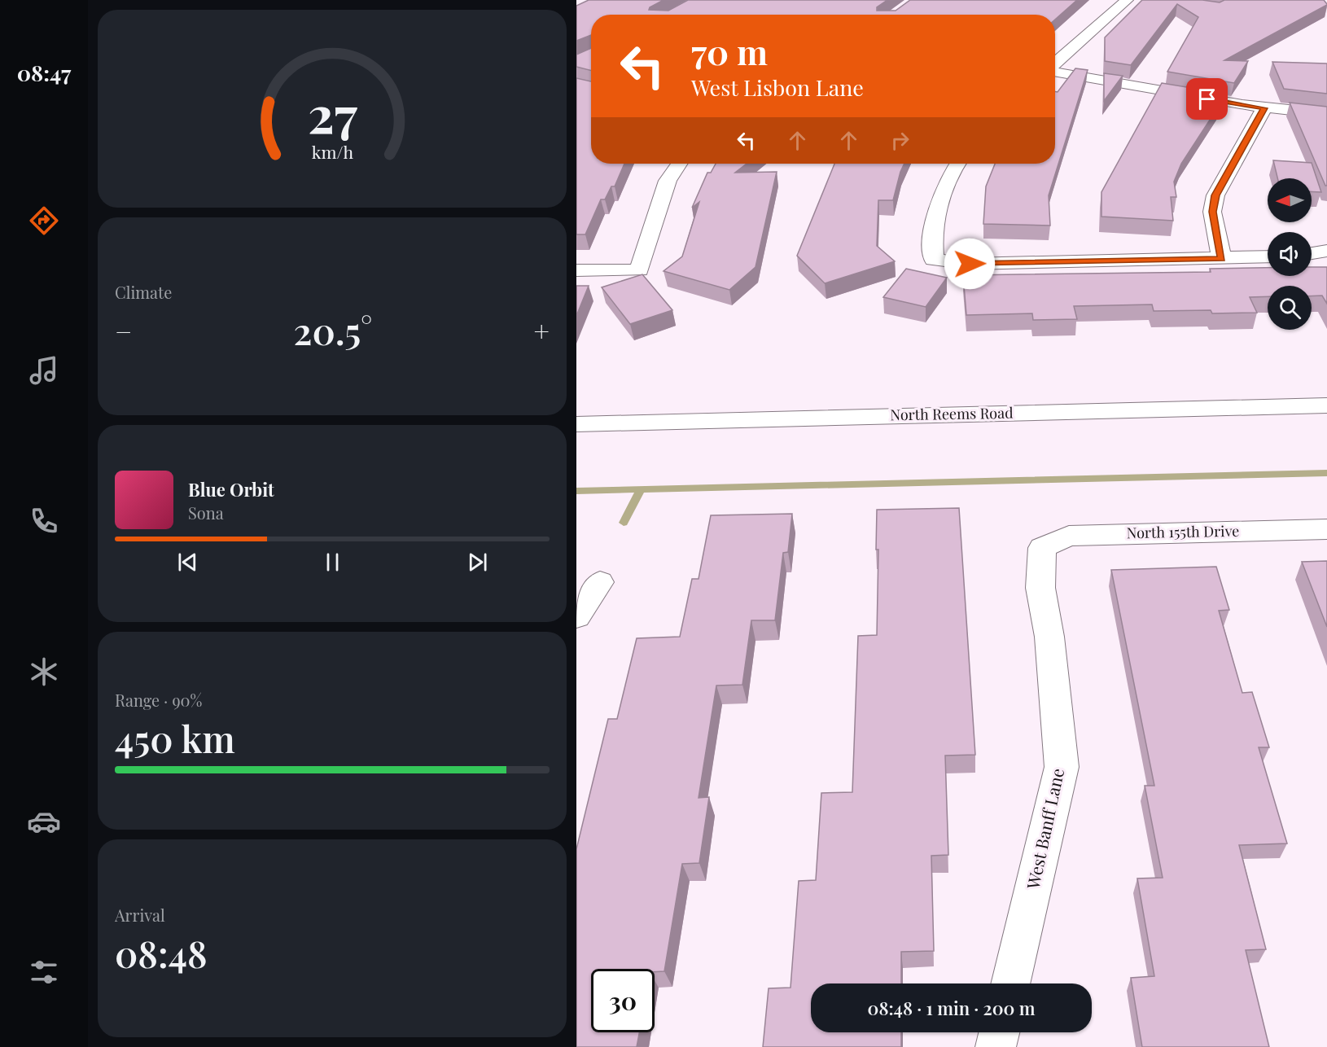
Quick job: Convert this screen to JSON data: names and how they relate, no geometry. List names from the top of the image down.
{
  "streets": {
    "street": ["North Reems Road", "North 155th Drive", "West Banff Lane"]
  },
  "crossings": [
    ["North 155th Drive", "West Banff Lane"]
  ],
  "north": "left",
  "page": {
    "tabs": "08:47",
    "turn": ["70 m", "West Lisbon Lane"],
    "tile": [
      "Climate",
      ["Range · 90%", "450 km"],
      ["Arrival", "08:48"]
    ],
    "heat": ["−", "20.5°", "+"],
    "song": ["Blue Orbit", "Sona"],
    "limit": "30",
    "trip": "08:48 · 1 min · 200 m",
    "gauge": ["27", "km/h"]
  }
}
